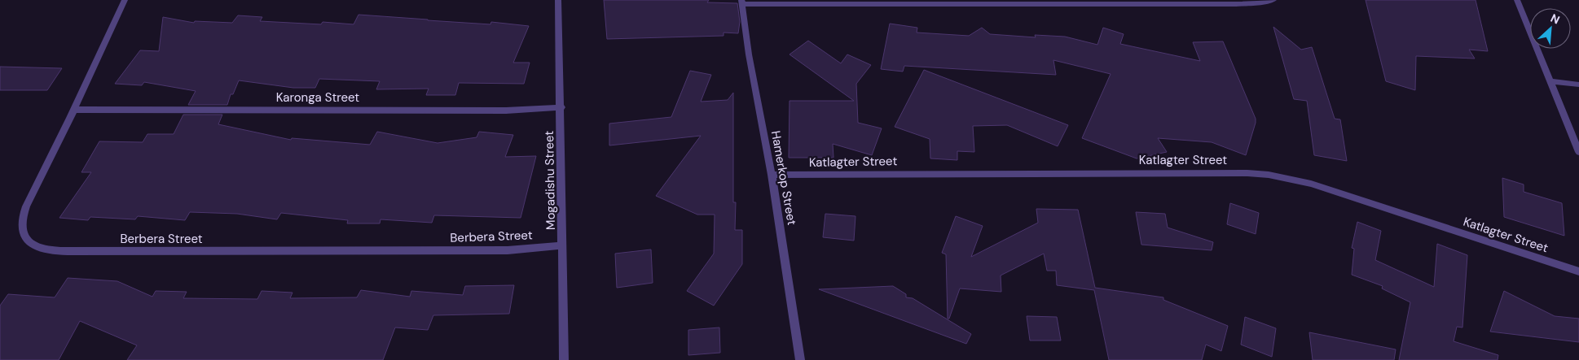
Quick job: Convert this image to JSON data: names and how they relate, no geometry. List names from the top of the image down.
{
  "streets": {
    "street": [
      "Karonga Street",
      "Katlagter Street",
      "Hamerkop Street",
      "Mogadishu Street",
      "Berbera Street"
    ]
  },
  "crossings": [
    ["Karonga Street", "Mogadishu Street"],
    ["Karonga Street", "Berbera Street"],
    ["Katlagter Street", "Hamerkop Street"],
    ["Mogadishu Street", "Berbera Street"]
  ],
  "north": "top right"
}
